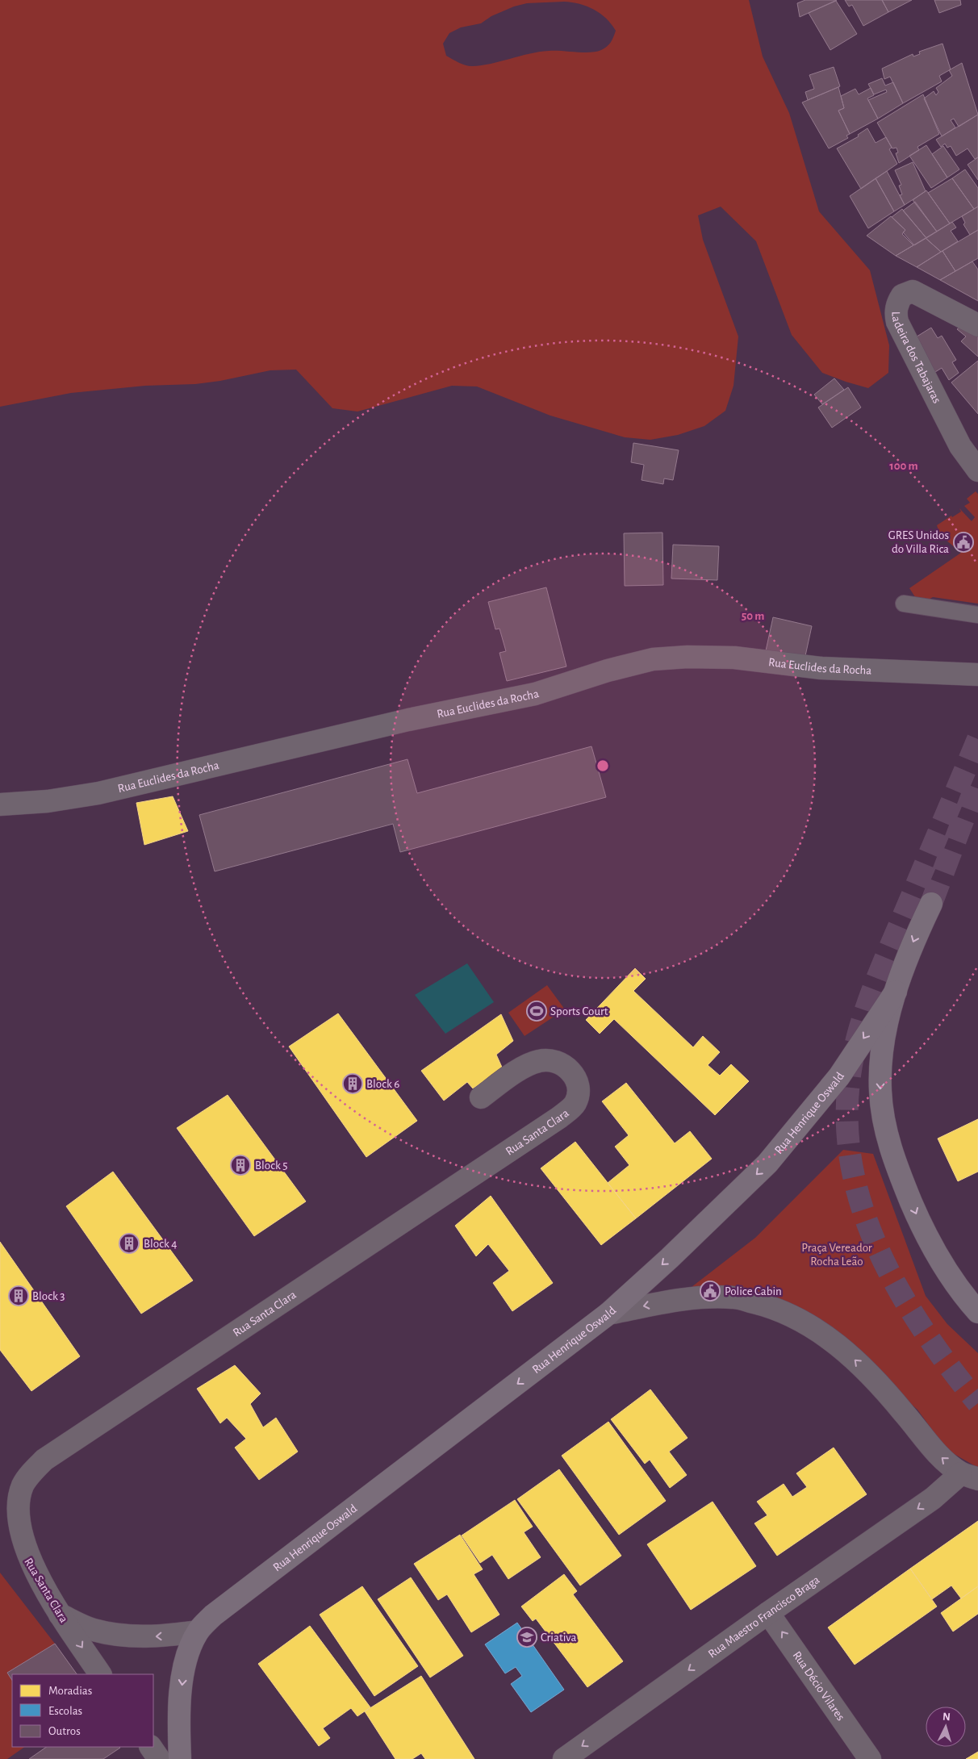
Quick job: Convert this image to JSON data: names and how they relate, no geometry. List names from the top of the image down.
{
  "streets": {
    "main road": ["Rua Henrique Oswald"],
    "street": [
      "Ladeira dos Tabajaras",
      "Rua Euclides da Rocha",
      "Rua Santa Clara",
      "Rua Maestro Francisco Braga",
      "Rua Décio Vilares"
    ]
  },
  "crossings": [
    ["Rua Maestro Francisco Braga", "Rua Décio Vilares"]
  ],
  "one_way": ["Rua Henrique Oswald", "Rua Maestro Francisco Braga", "Rua Décio Vilares"],
  "parks": ["Praça Vereador Rocha Leão"],
  "places": {
    "public building": ["GRES Unidos do Villa Rica", "Police Cabin"],
    "sports": ["Sports Court"],
    "building": [
      "Block 6",
      "Block 5",
      "Block 4",
      "Block 3"
    ],
    "school or university": ["Criativa"]
  },
  "legend": ["Moradias", "Escolas", "Outros"],
  "north": "top",
  "rings": ["100 m", "50 m"]
}
